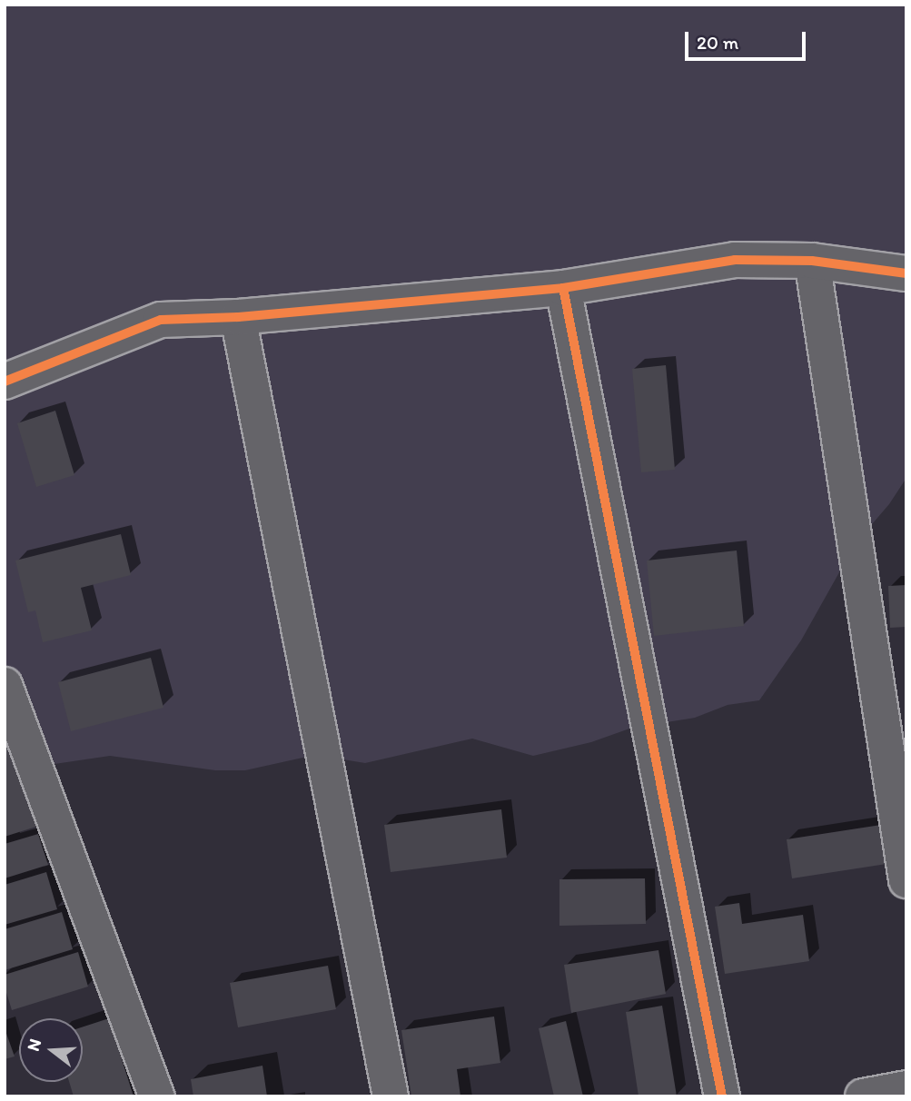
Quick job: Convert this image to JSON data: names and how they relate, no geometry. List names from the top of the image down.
{
  "scale_bar": "20 m",
  "north": "left"
}
